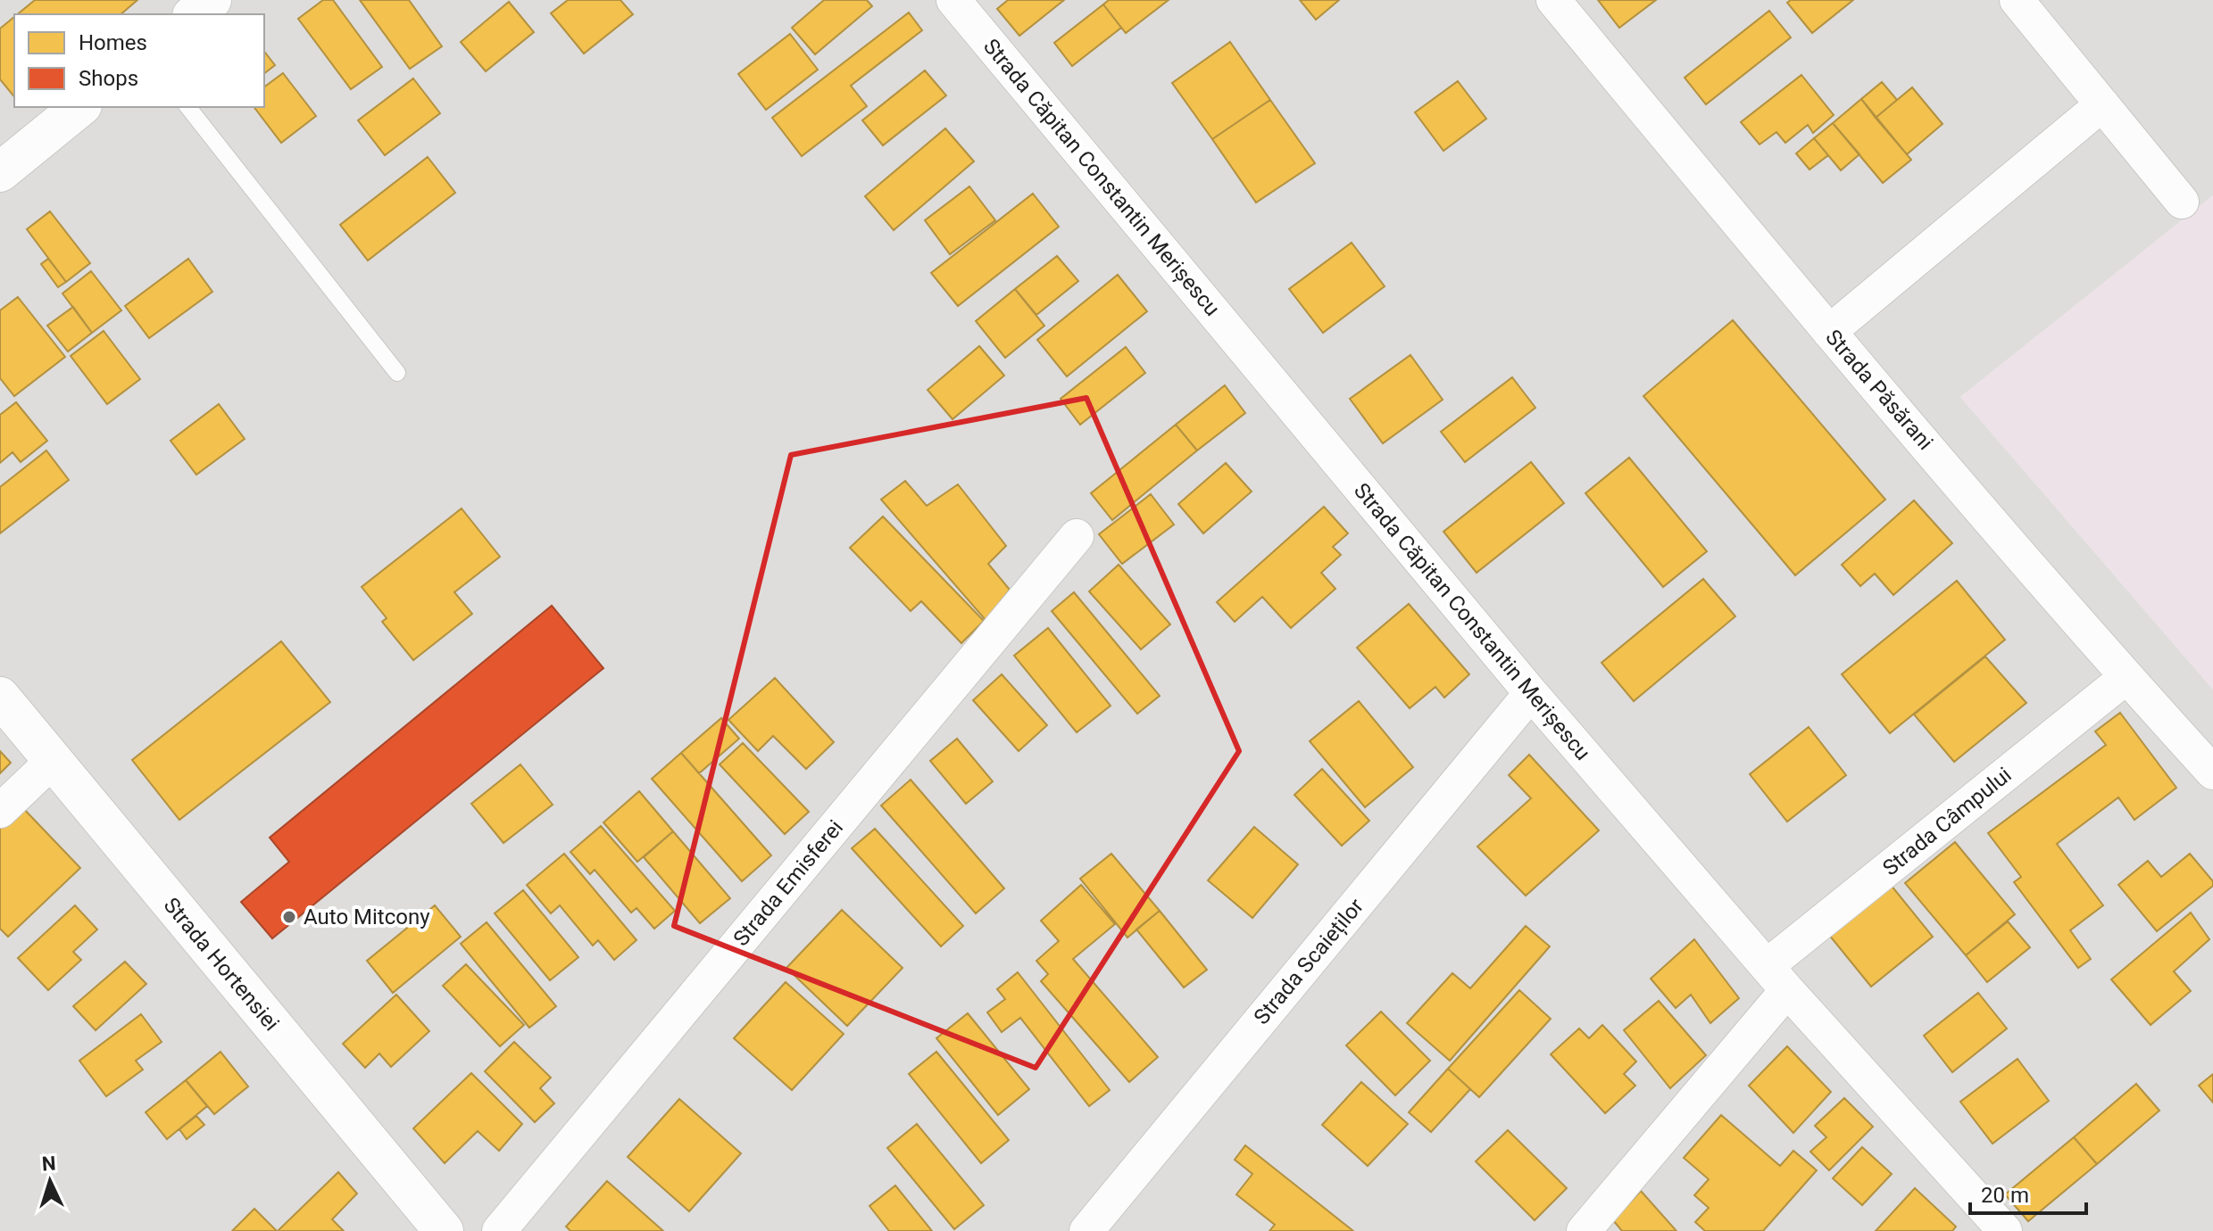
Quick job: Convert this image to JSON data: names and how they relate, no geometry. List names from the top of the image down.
{
  "streets": {
    "street": [
      "Strada Căpitan Constantin Merișescu",
      "Strada Păsărani",
      "Strada Câmpului",
      "Strada Emisferei",
      "Strada Scaieților",
      "Strada Hortensiei"
    ]
  },
  "crossings": [
    ["Strada Căpitan Constantin Merișescu", "Strada Câmpului"],
    ["Strada Căpitan Constantin Merișescu", "Strada Scaieților"],
    ["Strada Păsărani", "Strada Câmpului"]
  ],
  "places": ["Auto Mitcony"],
  "legend": ["Homes", "Shops"],
  "scale_bar": "20 m",
  "north": "top"
}
